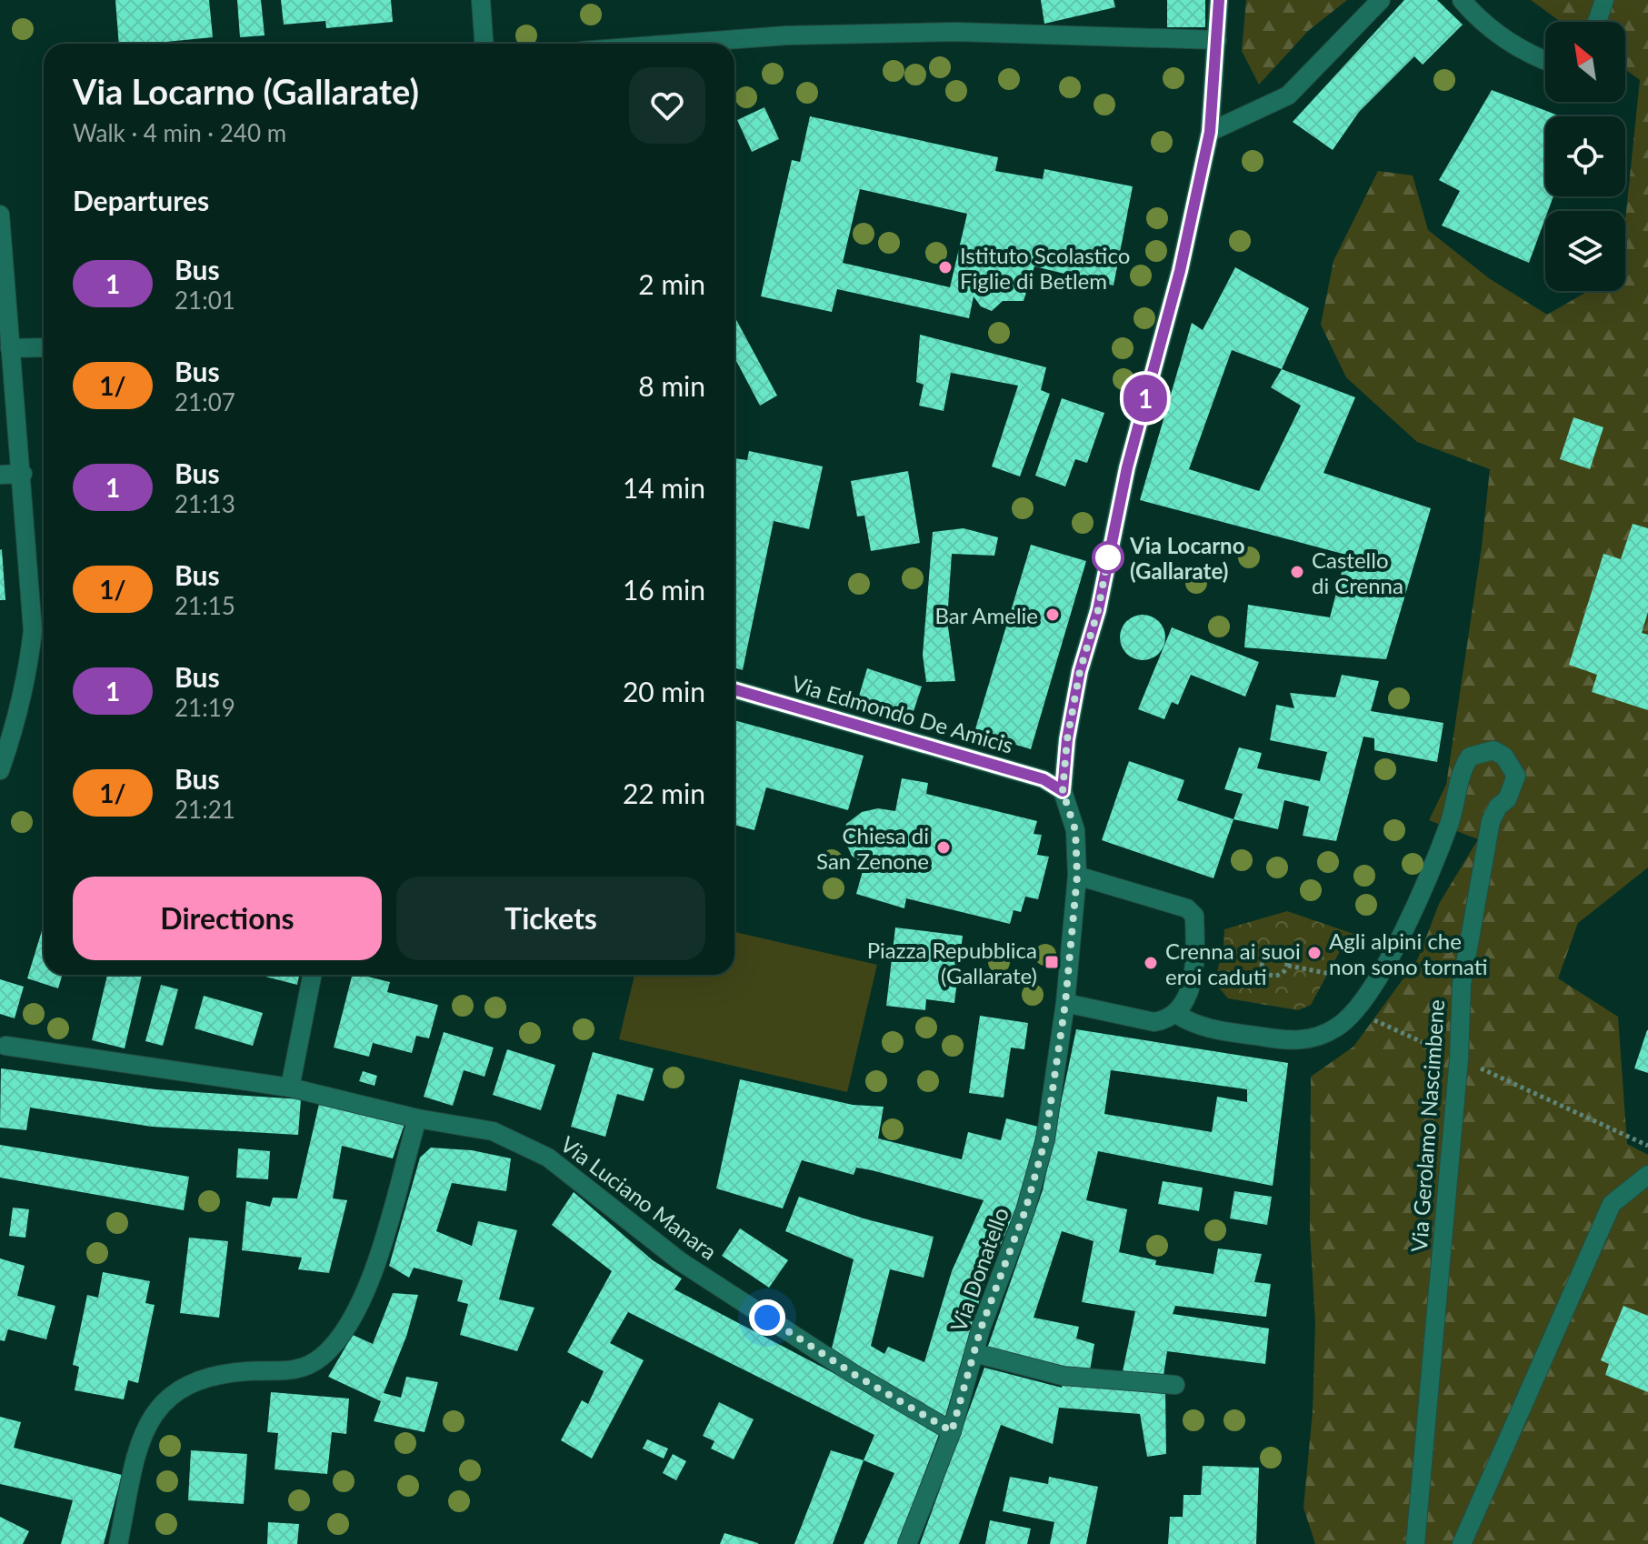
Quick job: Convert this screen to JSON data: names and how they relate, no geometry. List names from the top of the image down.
{
  "streets": {
    "street": [
      "Via Edmondo De Amicis",
      "Via Gerolamo Nascimbene",
      "Via Luciano Manara",
      "Via Donatello"
    ]
  },
  "crossings": [
    ["Via Edmondo De Amicis", "Via Donatello"],
    ["Via Luciano Manara", "Via Donatello"]
  ],
  "places": {
    "other": [
      "Istituto Scolastico Figlie di Betlem",
      "Via Locarno (Gallarate)",
      "Castello di Crenna",
      "Bar Amelie",
      "Chiesa di San Zenone",
      "Agli alpini che non sono tornati",
      "Crenna ai suoi eroi caduti"
    ],
    "transit": ["Piazza Repubblica (Gallarate)"]
  },
  "lines": ["bus line 1"],
  "north": "top left",
  "page": {
    "on_map": "1",
    "heading": [
      ["Via Locarno (Gallarate)", "Walk · 4 min · 240 m"],
      "Departures"
    ],
    "list": [
      {
        "mark": "1",
        "name": "Bus",
        "note": "21:01",
        "value": "2 min"
      },
      {
        "mark": "1/",
        "name": "Bus",
        "note": "21:07",
        "value": "8 min"
      },
      {
        "mark": "1",
        "name": "Bus",
        "note": "21:13",
        "value": "14 min"
      },
      {
        "mark": "1/",
        "name": "Bus",
        "note": "21:15",
        "value": "16 min"
      },
      {
        "mark": "1",
        "name": "Bus",
        "note": "21:19",
        "value": "20 min"
      },
      {
        "mark": "1/",
        "name": "Bus",
        "note": "21:21",
        "value": "22 min"
      }
    ],
    "buttons": ["Directions", "Tickets"]
  }
}
